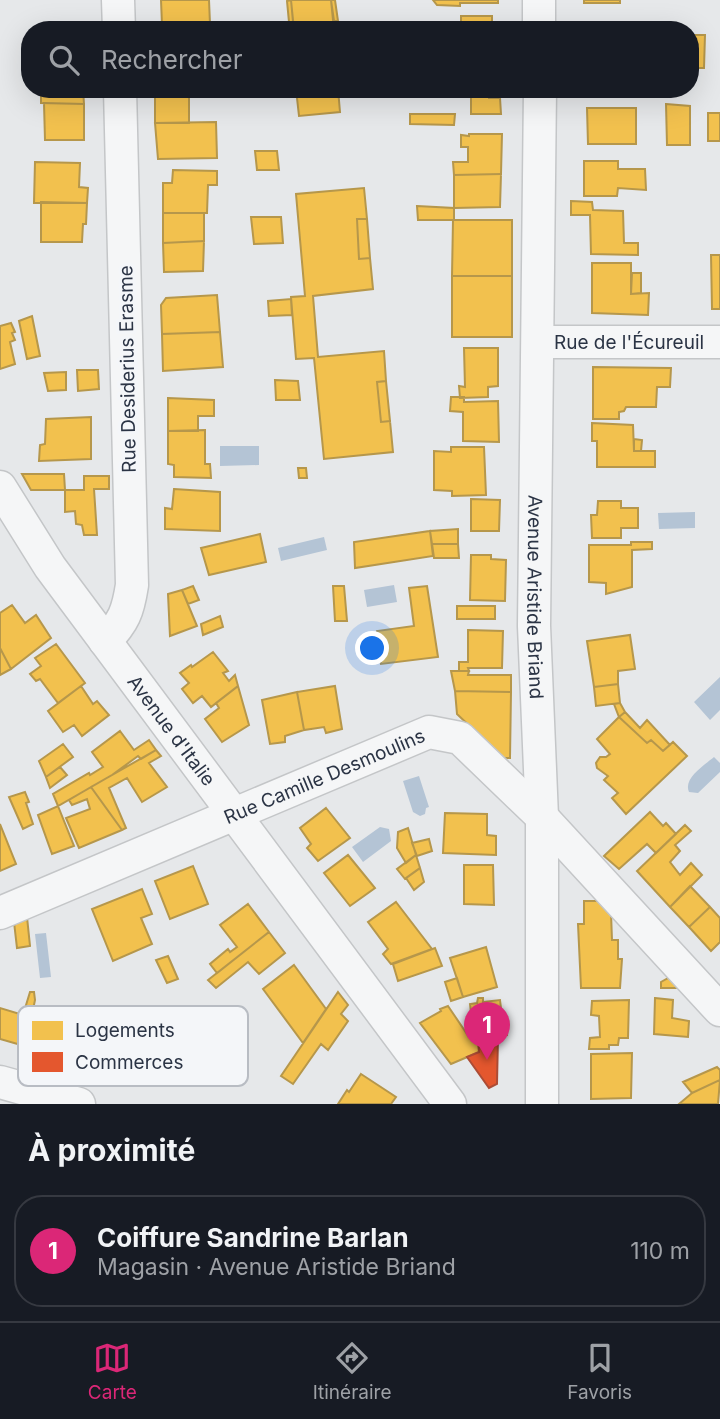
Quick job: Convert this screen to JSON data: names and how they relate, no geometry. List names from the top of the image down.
{
  "streets": {
    "street": [
      "Rue de l'Écureuil",
      "Rue Desiderius Erasme",
      "Avenue Aristide Briand",
      "Avenue d'Italie",
      "Rue Camille Desmoulins"
    ]
  },
  "crossings": [
    ["Rue de l'Écureuil", "Avenue Aristide Briand"],
    ["Rue Desiderius Erasme", "Avenue d'Italie"],
    ["Avenue Aristide Briand", "Rue Camille Desmoulins"],
    ["Avenue d'Italie", "Rue Camille Desmoulins"]
  ],
  "legend": ["Logements", "Commerces"],
  "page": {
    "search": "Rechercher",
    "pins": "1",
    "heading": "À proximité",
    "list": [
      {
        "mark": "1",
        "name": "Coiffure Sandrine Barlan",
        "note": "Magasin · Avenue Aristide Briand",
        "value": "110 m"
      }
    ],
    "nav": ["Carte", "Itinéraire", "Favoris"]
  }
}
